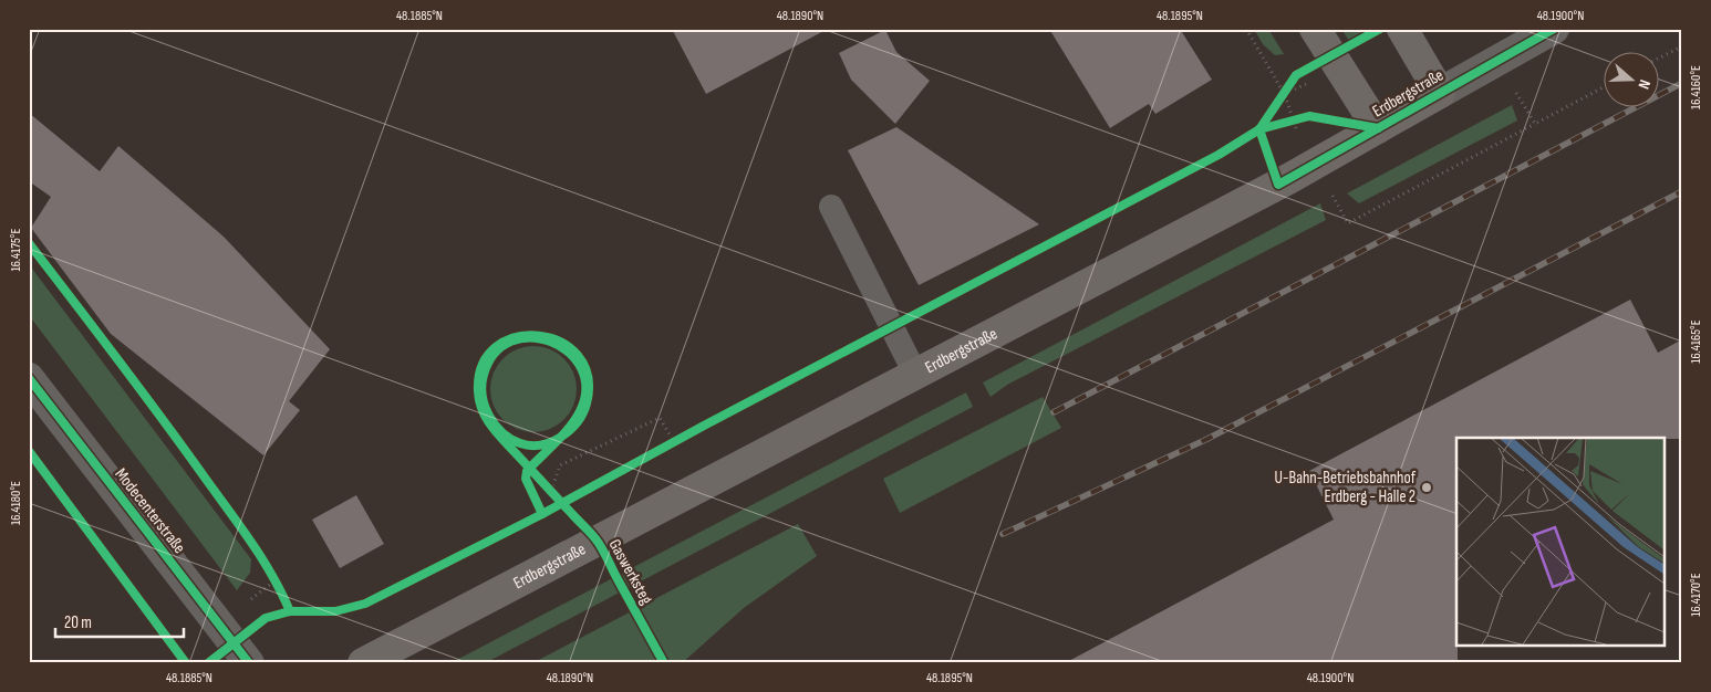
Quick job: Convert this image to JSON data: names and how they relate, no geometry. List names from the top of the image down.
{
  "streets": {
    "main road": ["Erdbergstraße"],
    "street": ["Modecenterstraße"],
    "cycle path": ["Gaswerksteg"]
  },
  "places": ["U-Bahn-Betriebsbahnhof Erdberg - Halle 2"],
  "scale_bar": "20 m",
  "north": "right",
  "coordinates": [
    "48.1885°N",
    "48.1890°N",
    "48.1895°N",
    "48.1900°N",
    "16.4160°E",
    "16.4175°E",
    "16.4165°E",
    "16.4180°E",
    "16.4170°E"
  ]
}
